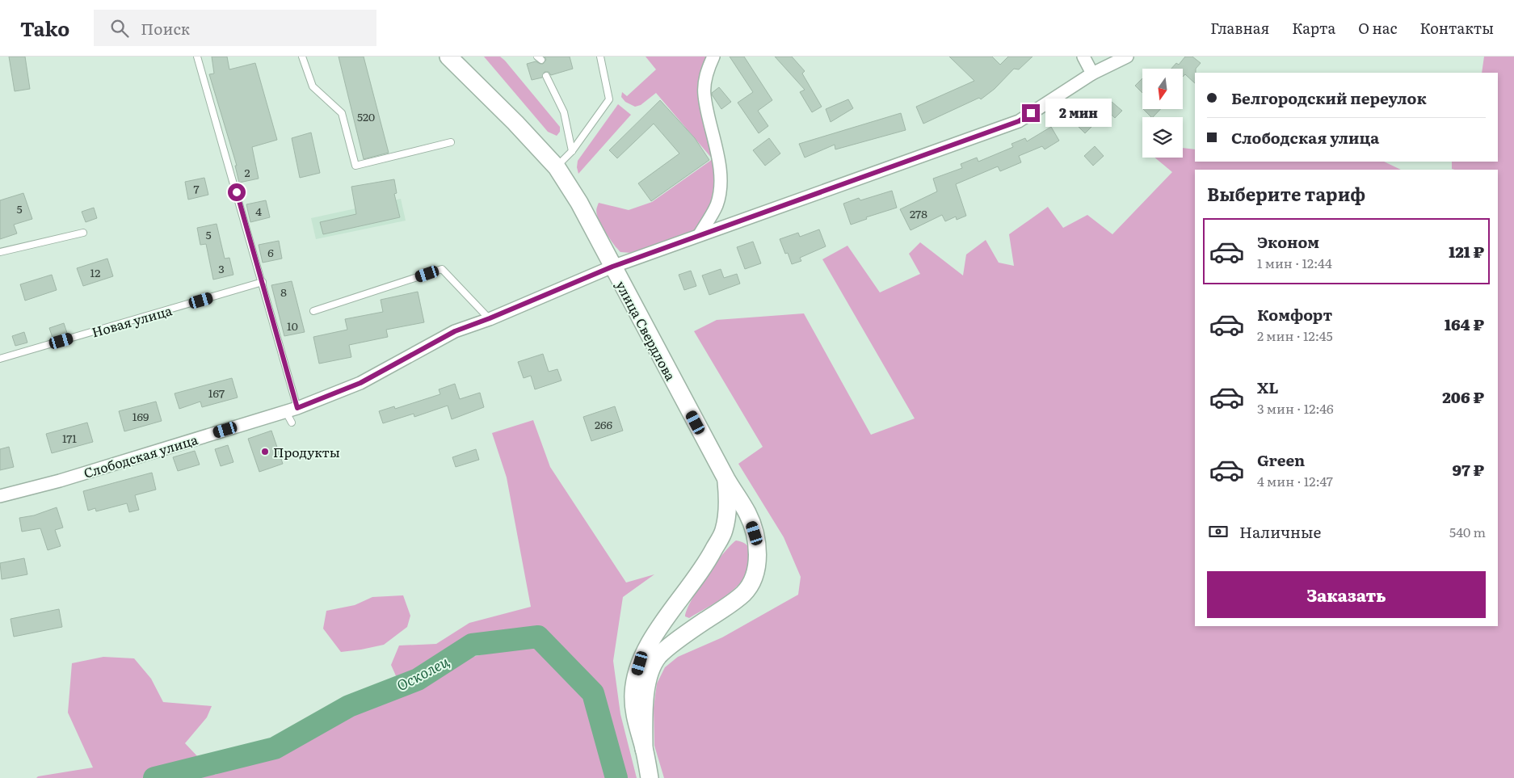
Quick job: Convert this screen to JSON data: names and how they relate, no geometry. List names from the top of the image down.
{
  "streets": {
    "main road": ["улица Свердлова"],
    "street": ["Слободская улица"],
    "lane": ["Новая улица"]
  },
  "crossings": [
    ["улица Свердлова", "Слободская улица"]
  ],
  "water": ["Осколец"],
  "places": ["Продукты"],
  "house_numbers": [
    "520",
    "2",
    "7",
    "5",
    "4",
    "278",
    "5",
    "6",
    "3",
    "12",
    "8",
    "10",
    "167",
    "169",
    "266",
    "171"
  ],
  "north": "bottom",
  "page": {
    "header": "Tako",
    "search": "Поиск",
    "nav": [
      "Главная",
      "Карта",
      "О нас",
      "Контакты"
    ],
    "banner": ["Белгородский переулок", "Слободская улица"],
    "bubble": "2 мин",
    "heading": "Выберите тариф",
    "list": [
      {
        "name": "Эконом",
        "note": "1 мин · 12:44",
        "value": "121 ₽"
      },
      {
        "name": "Комфорт",
        "note": "2 мин · 12:45",
        "value": "164 ₽"
      },
      {
        "name": "XL",
        "note": "3 мин · 12:46",
        "value": "206 ₽"
      },
      {
        "name": "Green",
        "note": "4 мин · 12:47",
        "value": "97 ₽"
      }
    ],
    "pay": ["Наличные", "540 m"],
    "buttons": "Заказать"
  }
}
